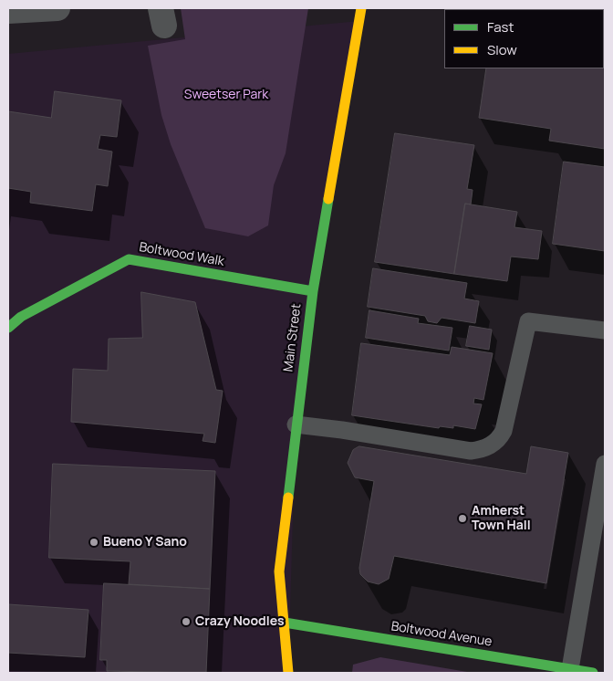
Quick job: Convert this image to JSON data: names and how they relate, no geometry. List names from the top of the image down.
{
  "streets": {
    "main road": ["Boltwood Walk", "Main Street", "Boltwood Avenue"]
  },
  "crossings": [
    ["Boltwood Walk", "Main Street"],
    ["Main Street", "Boltwood Avenue"]
  ],
  "parks": ["Sweetser Park"],
  "places": ["Amherst Town Hall", "Bueno Y Sano", "Crazy Noodles"],
  "legend": ["Fast", "Slow"]
}
